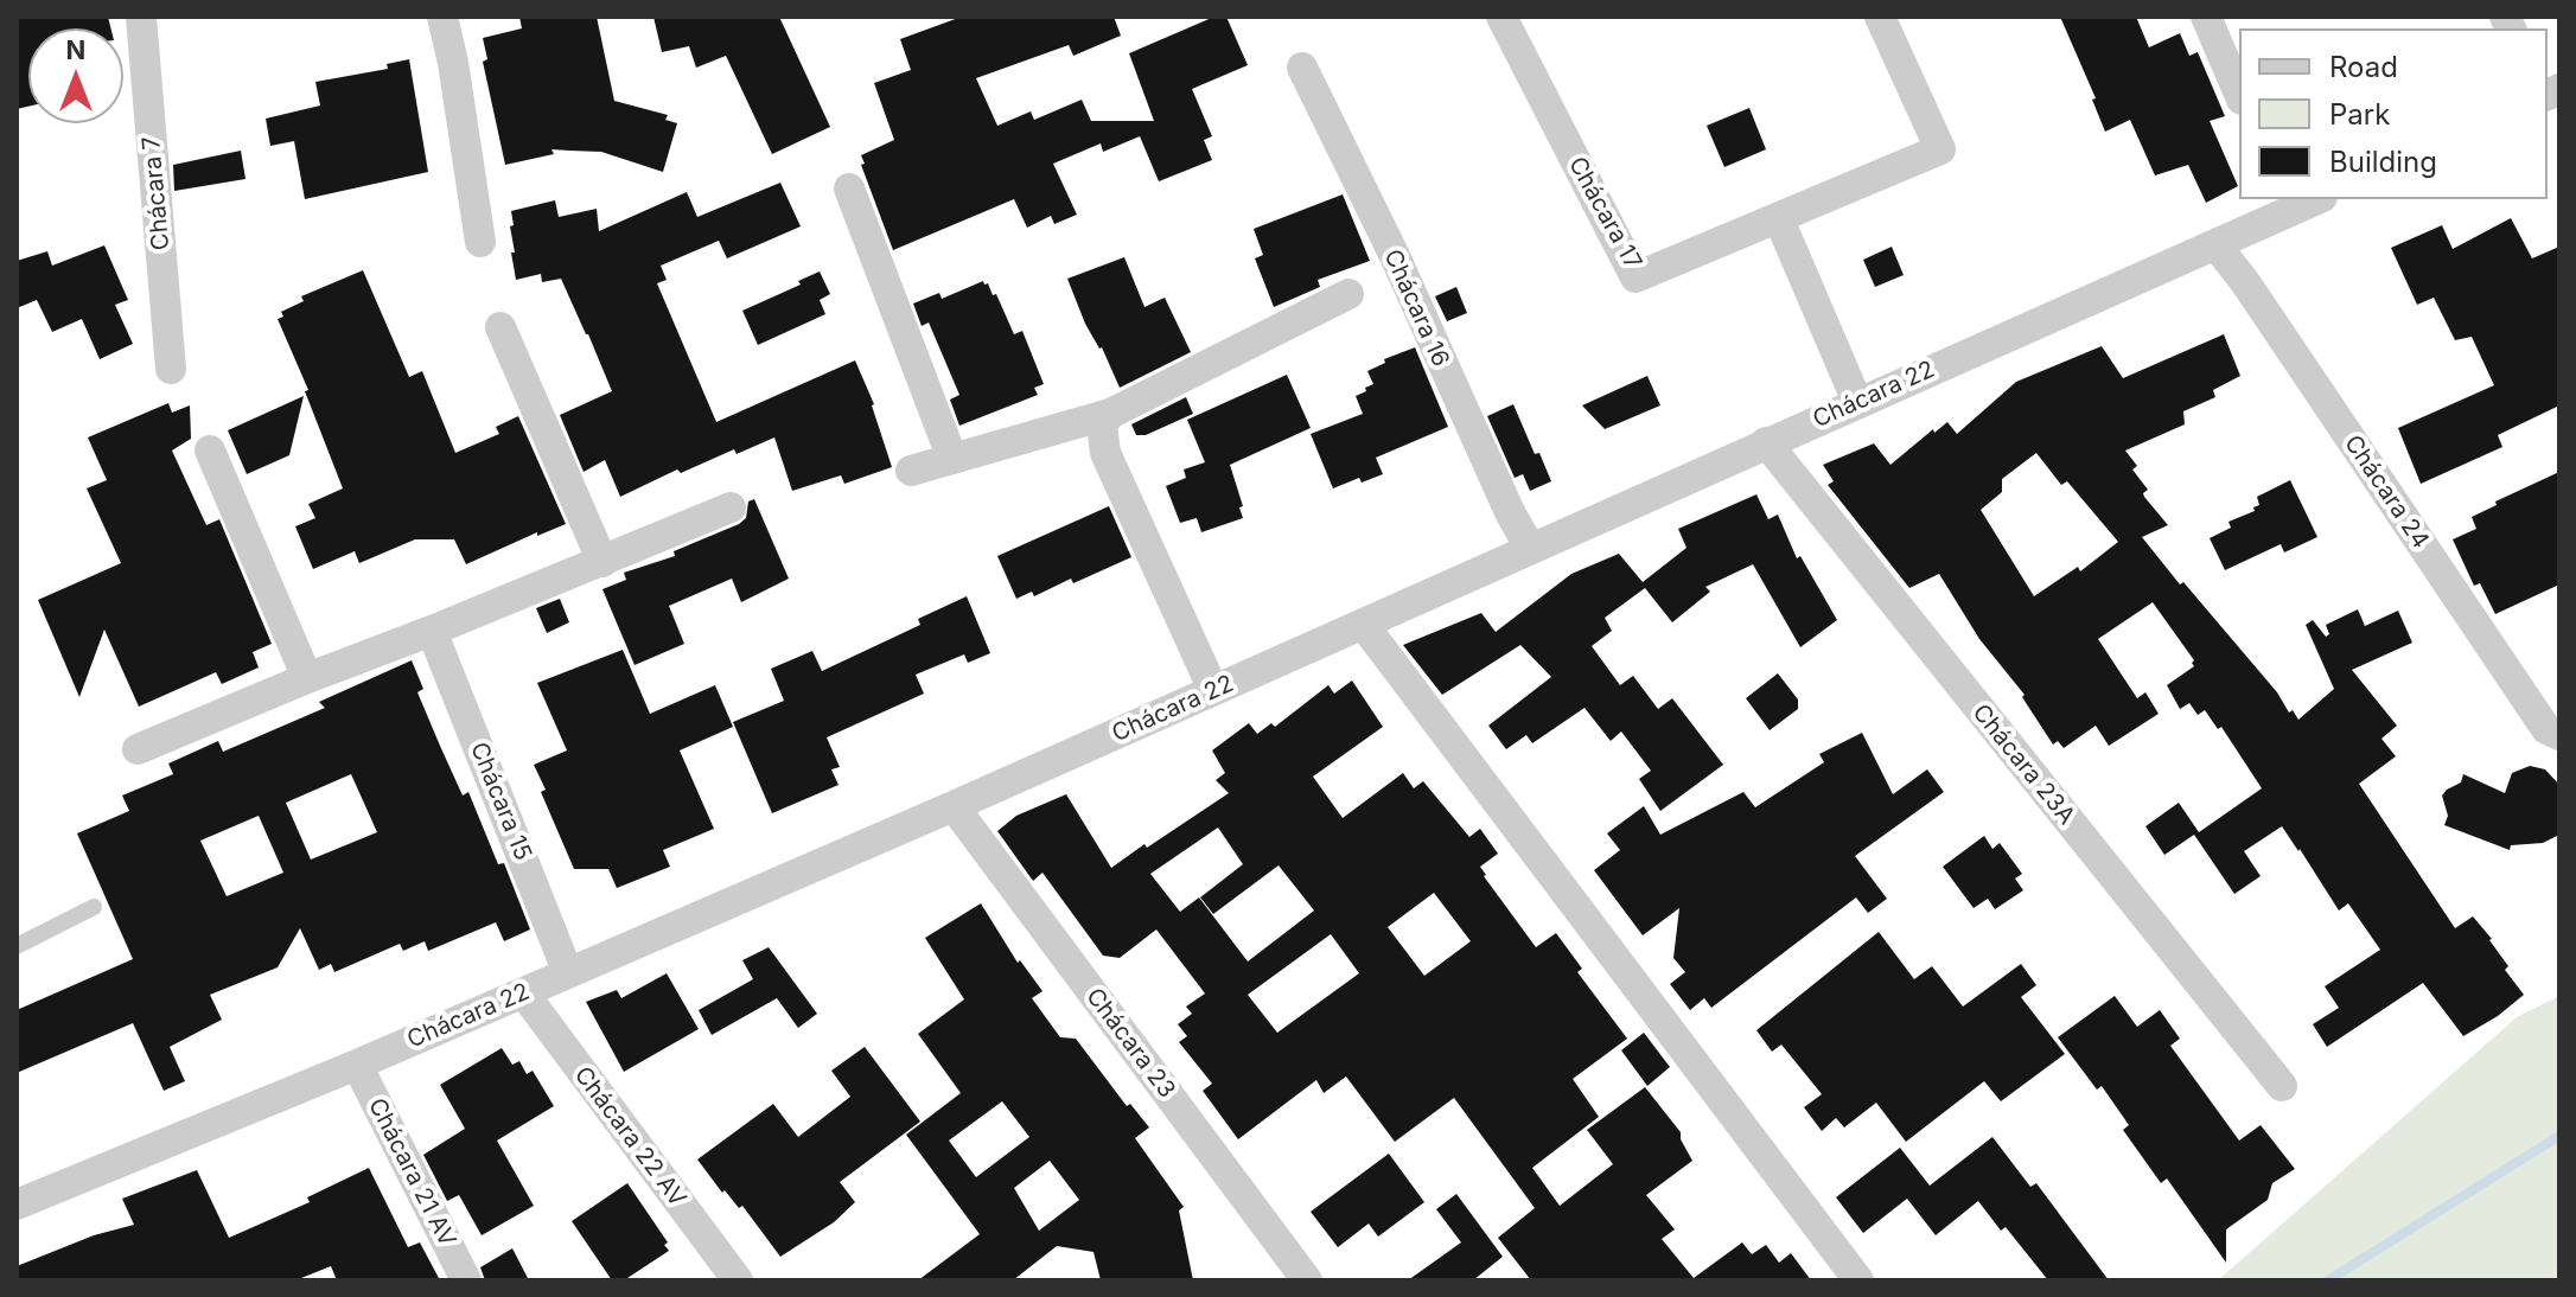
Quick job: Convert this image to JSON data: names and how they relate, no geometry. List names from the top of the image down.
{
  "streets": {
    "street": [
      "Chácara 7",
      "Chácara 17",
      "Chácara 16",
      "Chácara 22",
      "Chácara 24",
      "Chácara 23A",
      "Chácara 15",
      "Chácara 23",
      "Chácara 22 AV",
      "Chácara 21 AV"
    ]
  },
  "crossings": [
    ["Chácara 16", "Chácara 22"],
    ["Chácara 22", "Chácara 24"],
    ["Chácara 22", "Chácara 23A"],
    ["Chácara 22", "Chácara 15"],
    ["Chácara 22", "Chácara 23"],
    ["Chácara 22", "Chácara 22 AV"],
    ["Chácara 22", "Chácara 21 AV"]
  ],
  "legend": ["Road", "Park", "Building"],
  "north": "top"
}
